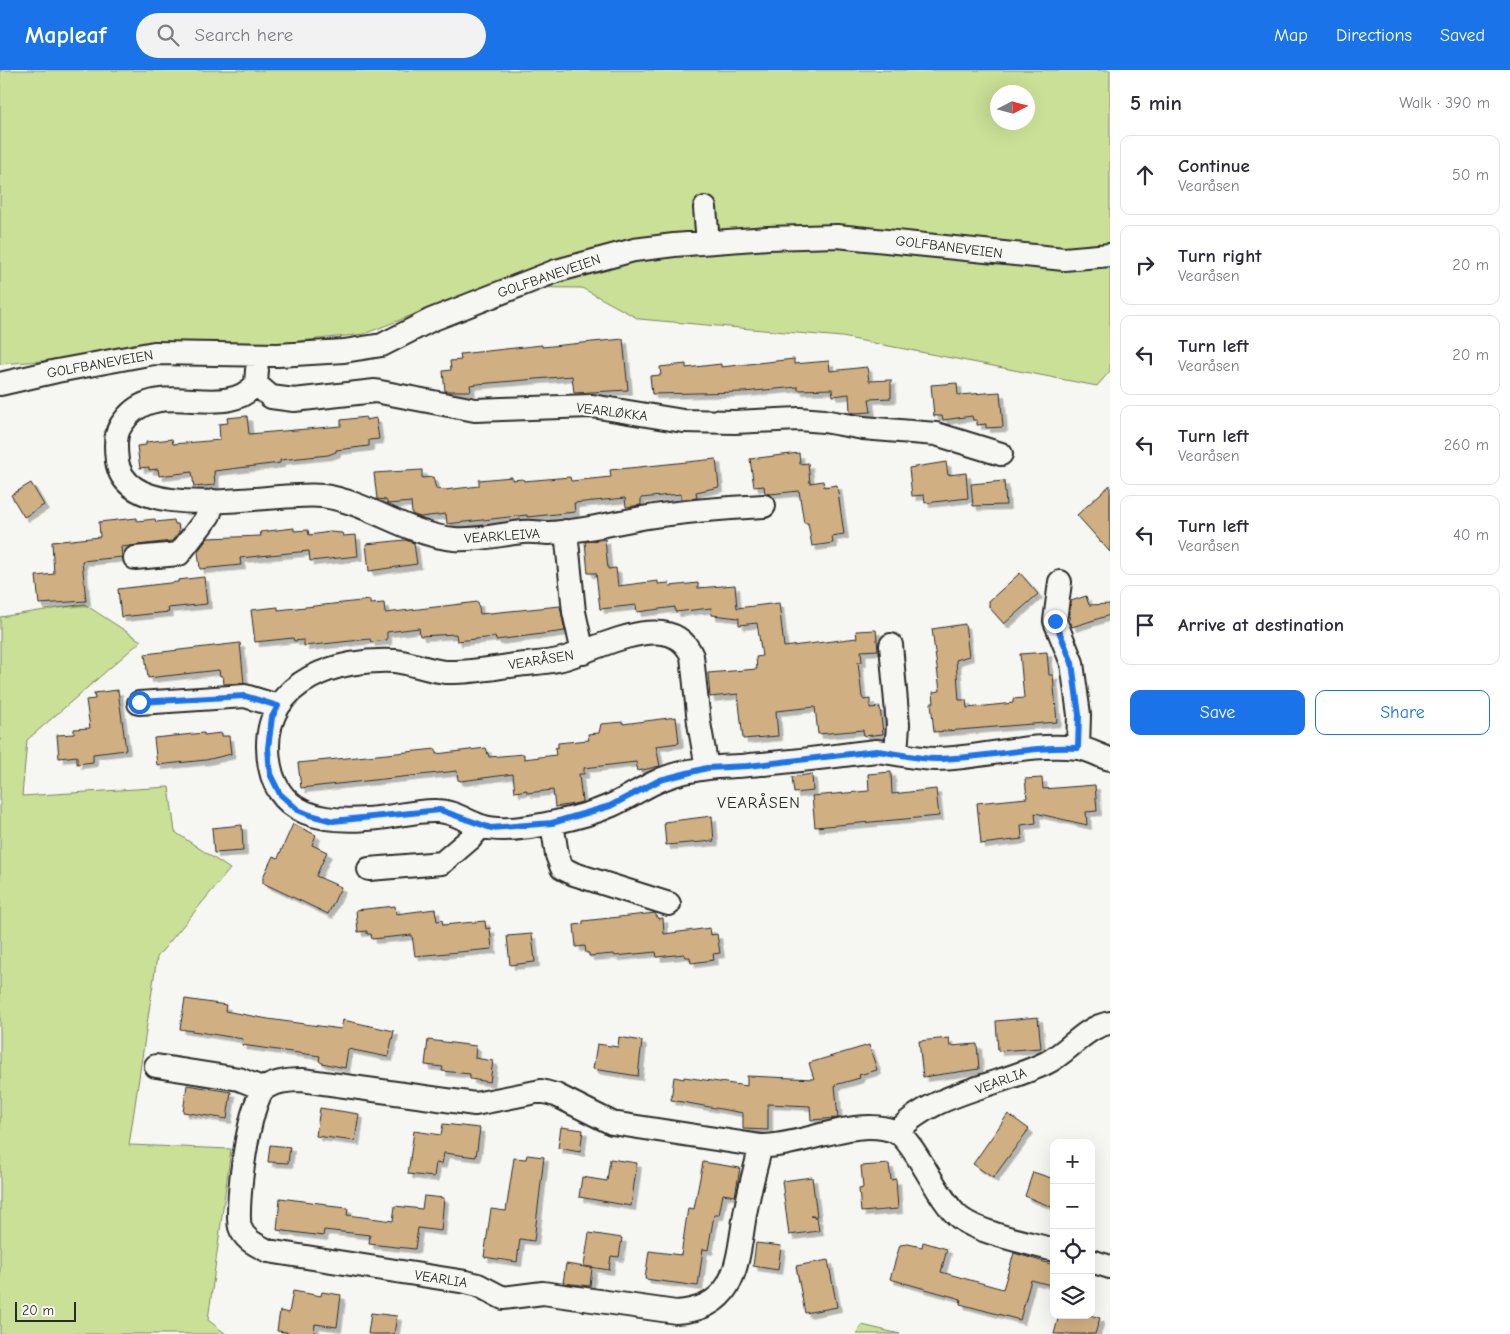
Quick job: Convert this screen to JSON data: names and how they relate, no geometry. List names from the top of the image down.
{
  "streets": {
    "street": [
      "GOLFBANEVEIEN",
      "VEARLØKKA",
      "VEARKLEIVA",
      "VEARÅSEN",
      "VEARLIA"
    ]
  },
  "crossings": [
    ["VEARLØKKA", "VEARKLEIVA"]
  ],
  "districts": ["VEARÅSEN"],
  "scale_bar": "20 m",
  "north": "right",
  "page": {
    "header": "Mapleaf",
    "search": "Search here",
    "nav": ["Map", "Directions", "Saved"],
    "heading": ["5 min", "Walk · 390 m"],
    "list": [
      ["Continue", "Vearåsen", "50 m"],
      ["Turn right", "Vearåsen", "20 m"],
      ["Turn left", "Vearåsen", "20 m"],
      ["Turn left", "Vearåsen", "260 m"],
      ["Turn left", "Vearåsen", "40 m"],
      "Arrive at destination"
    ],
    "buttons": ["Save", "Share"],
    "map_buttons": ["+", "−"],
    "scale": "20 m"
  }
}
